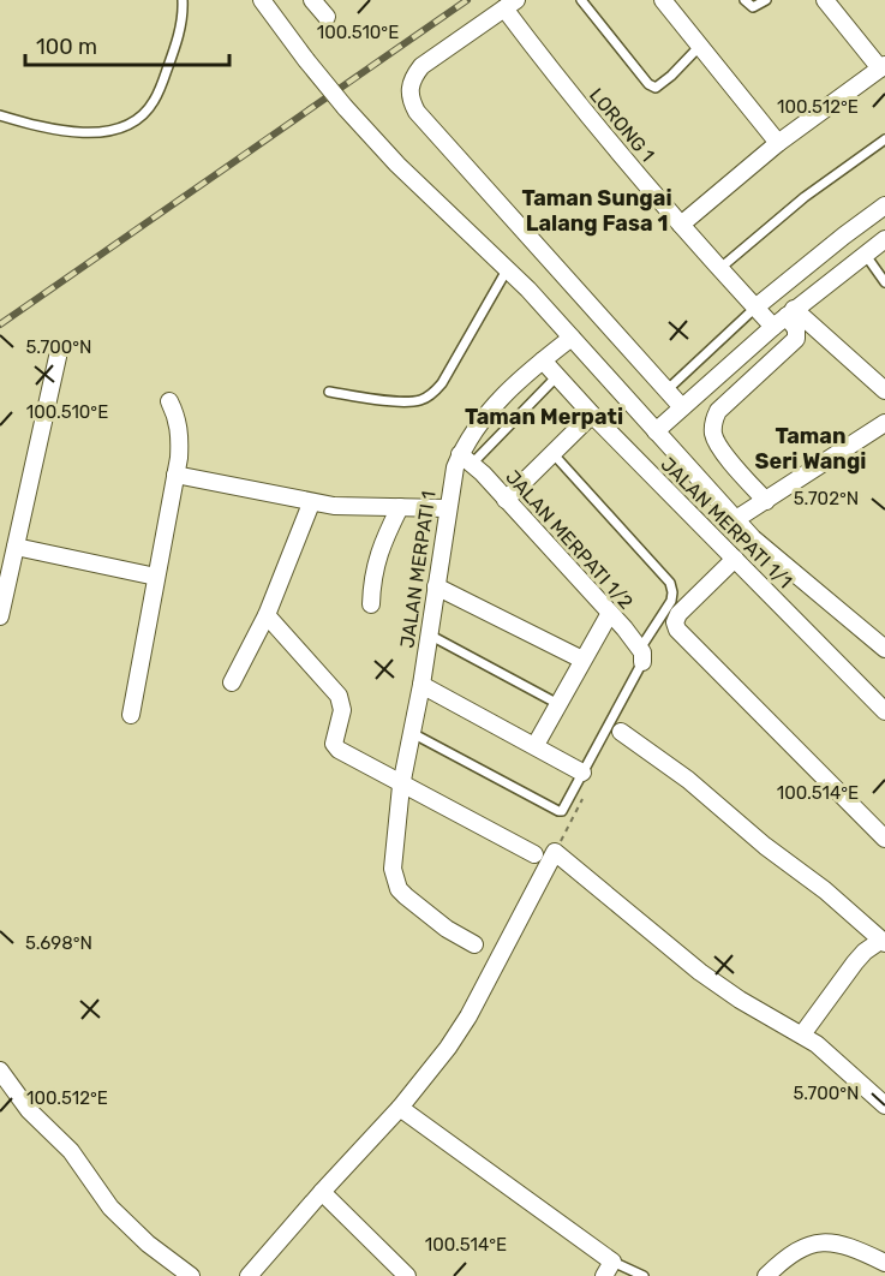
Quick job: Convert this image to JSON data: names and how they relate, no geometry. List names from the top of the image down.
{
  "streets": {
    "street": [
      "LORONG 1",
      "JALAN MERPATI 1/1",
      "JALAN MERPATI 1/2",
      "JALAN MERPATI 1"
    ]
  },
  "crossings": [
    ["JALAN MERPATI 1/1", "JALAN MERPATI 1"],
    ["JALAN MERPATI 1/2", "JALAN MERPATI 1"]
  ],
  "districts": ["Taman Sungai Lalang Fasa 1", "Taman Merpati", "Taman Seri Wangi"],
  "scale_bar": "100 m",
  "coordinates": [
    "100.510°E",
    "100.512°E",
    "5.700°N",
    "5.702°N",
    "100.514°E",
    "5.698°N"
  ]
}
